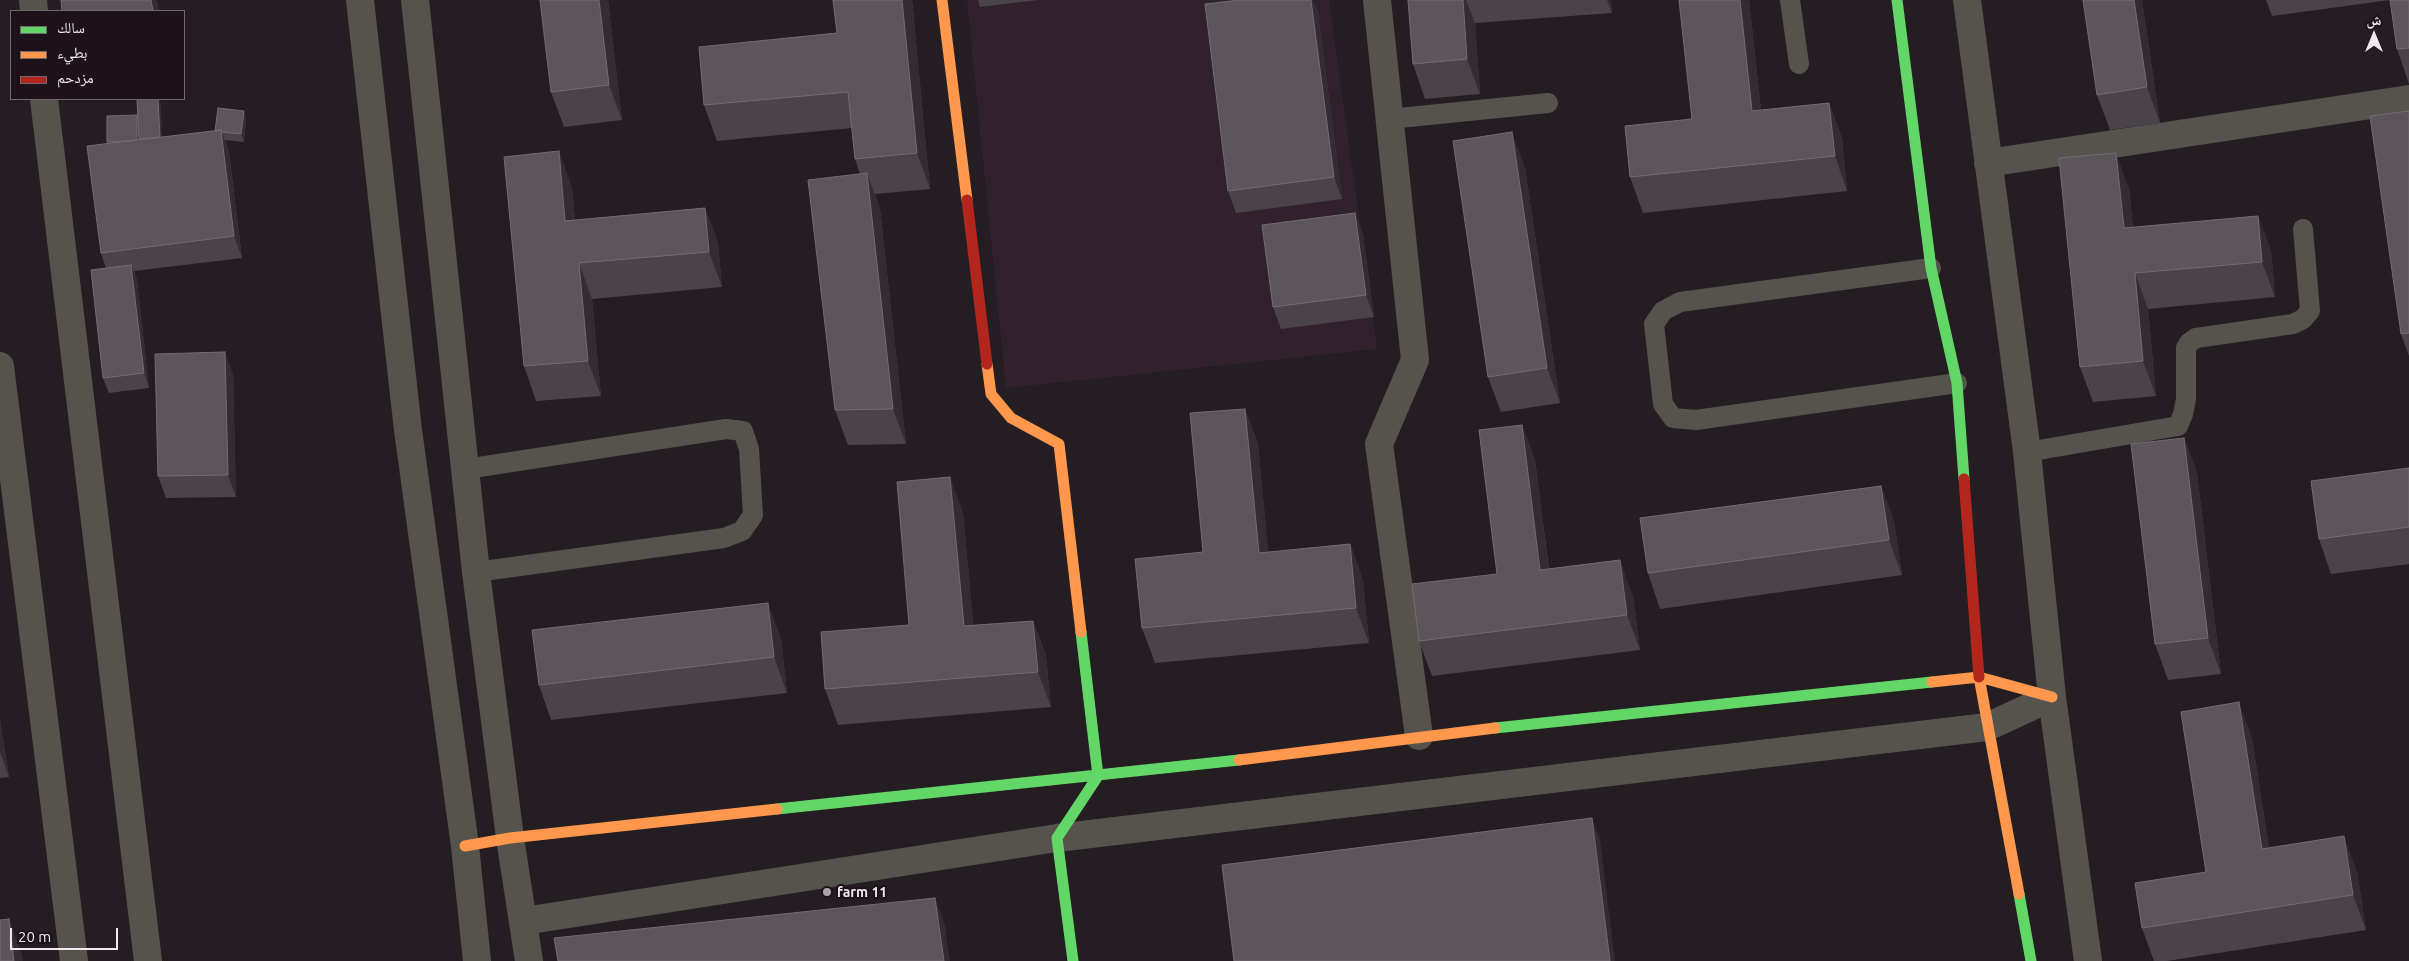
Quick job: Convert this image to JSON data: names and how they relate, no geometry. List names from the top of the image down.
{
  "places": ["farm 11"],
  "legend": ["سالك", "بطيء", "مزدحم"],
  "scale_bar": "20 m",
  "north": "top"
}
